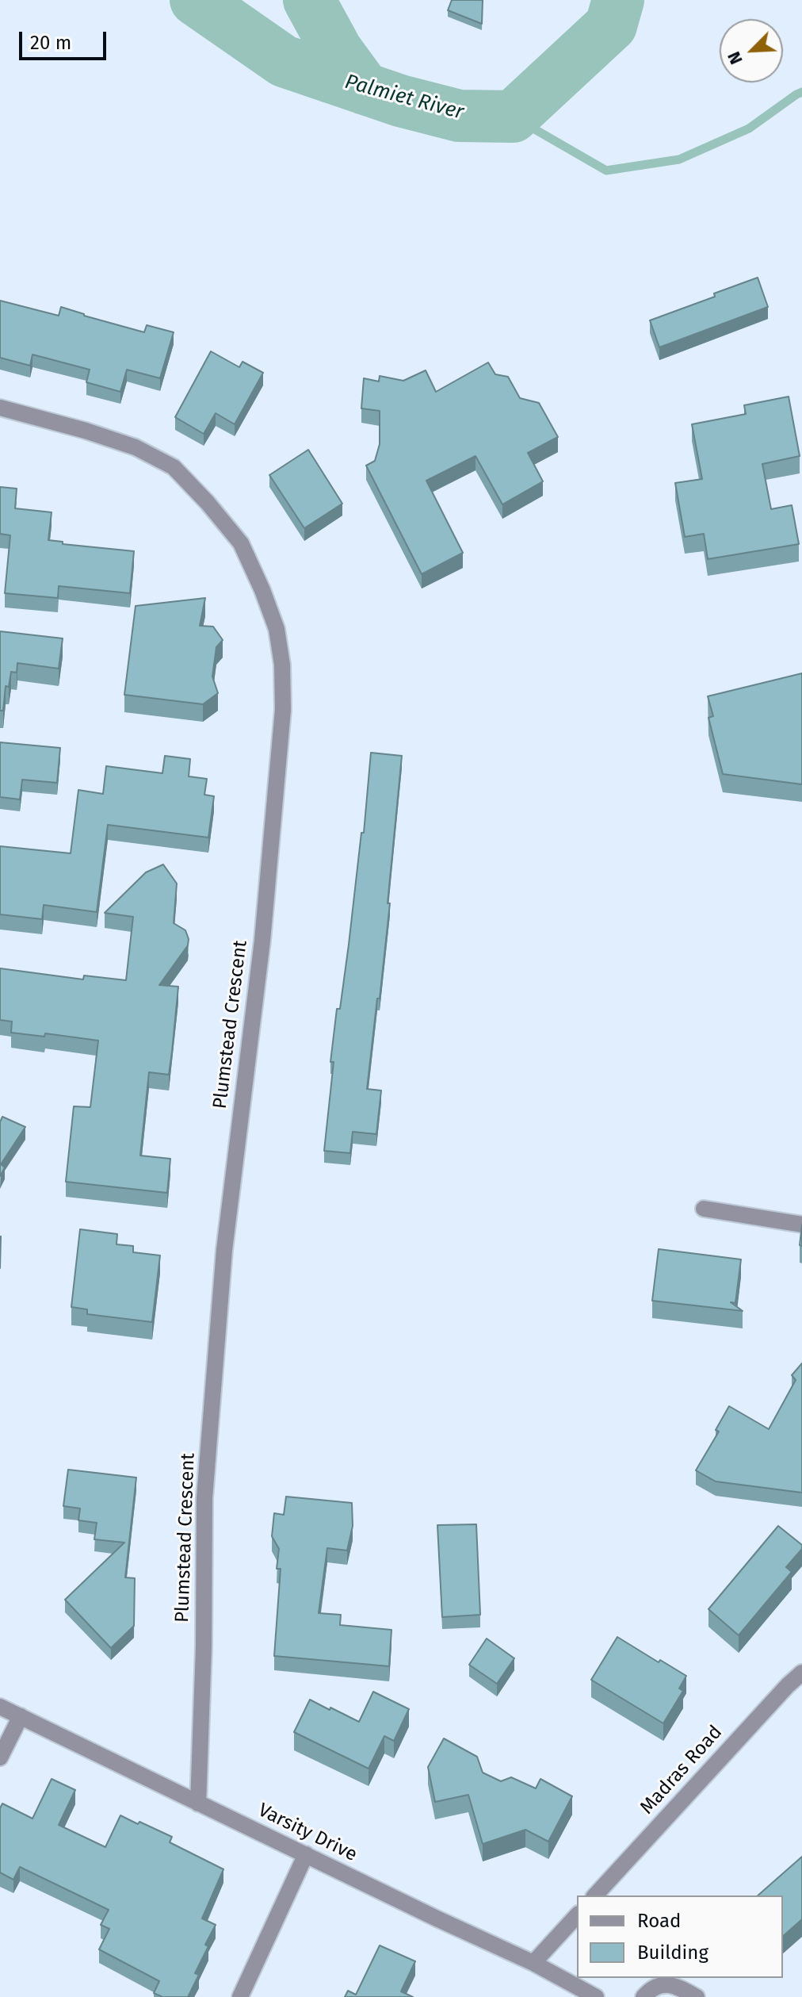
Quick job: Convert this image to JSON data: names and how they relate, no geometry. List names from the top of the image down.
{
  "streets": {
    "street": ["Plumstead Crescent", "Madras Road", "Varsity Drive"]
  },
  "crossings": [
    ["Plumstead Crescent", "Varsity Drive"]
  ],
  "water": ["Palmiet River"],
  "legend": ["Road", "Building"],
  "scale_bar": "20 m",
  "north": "bottom left"
}
